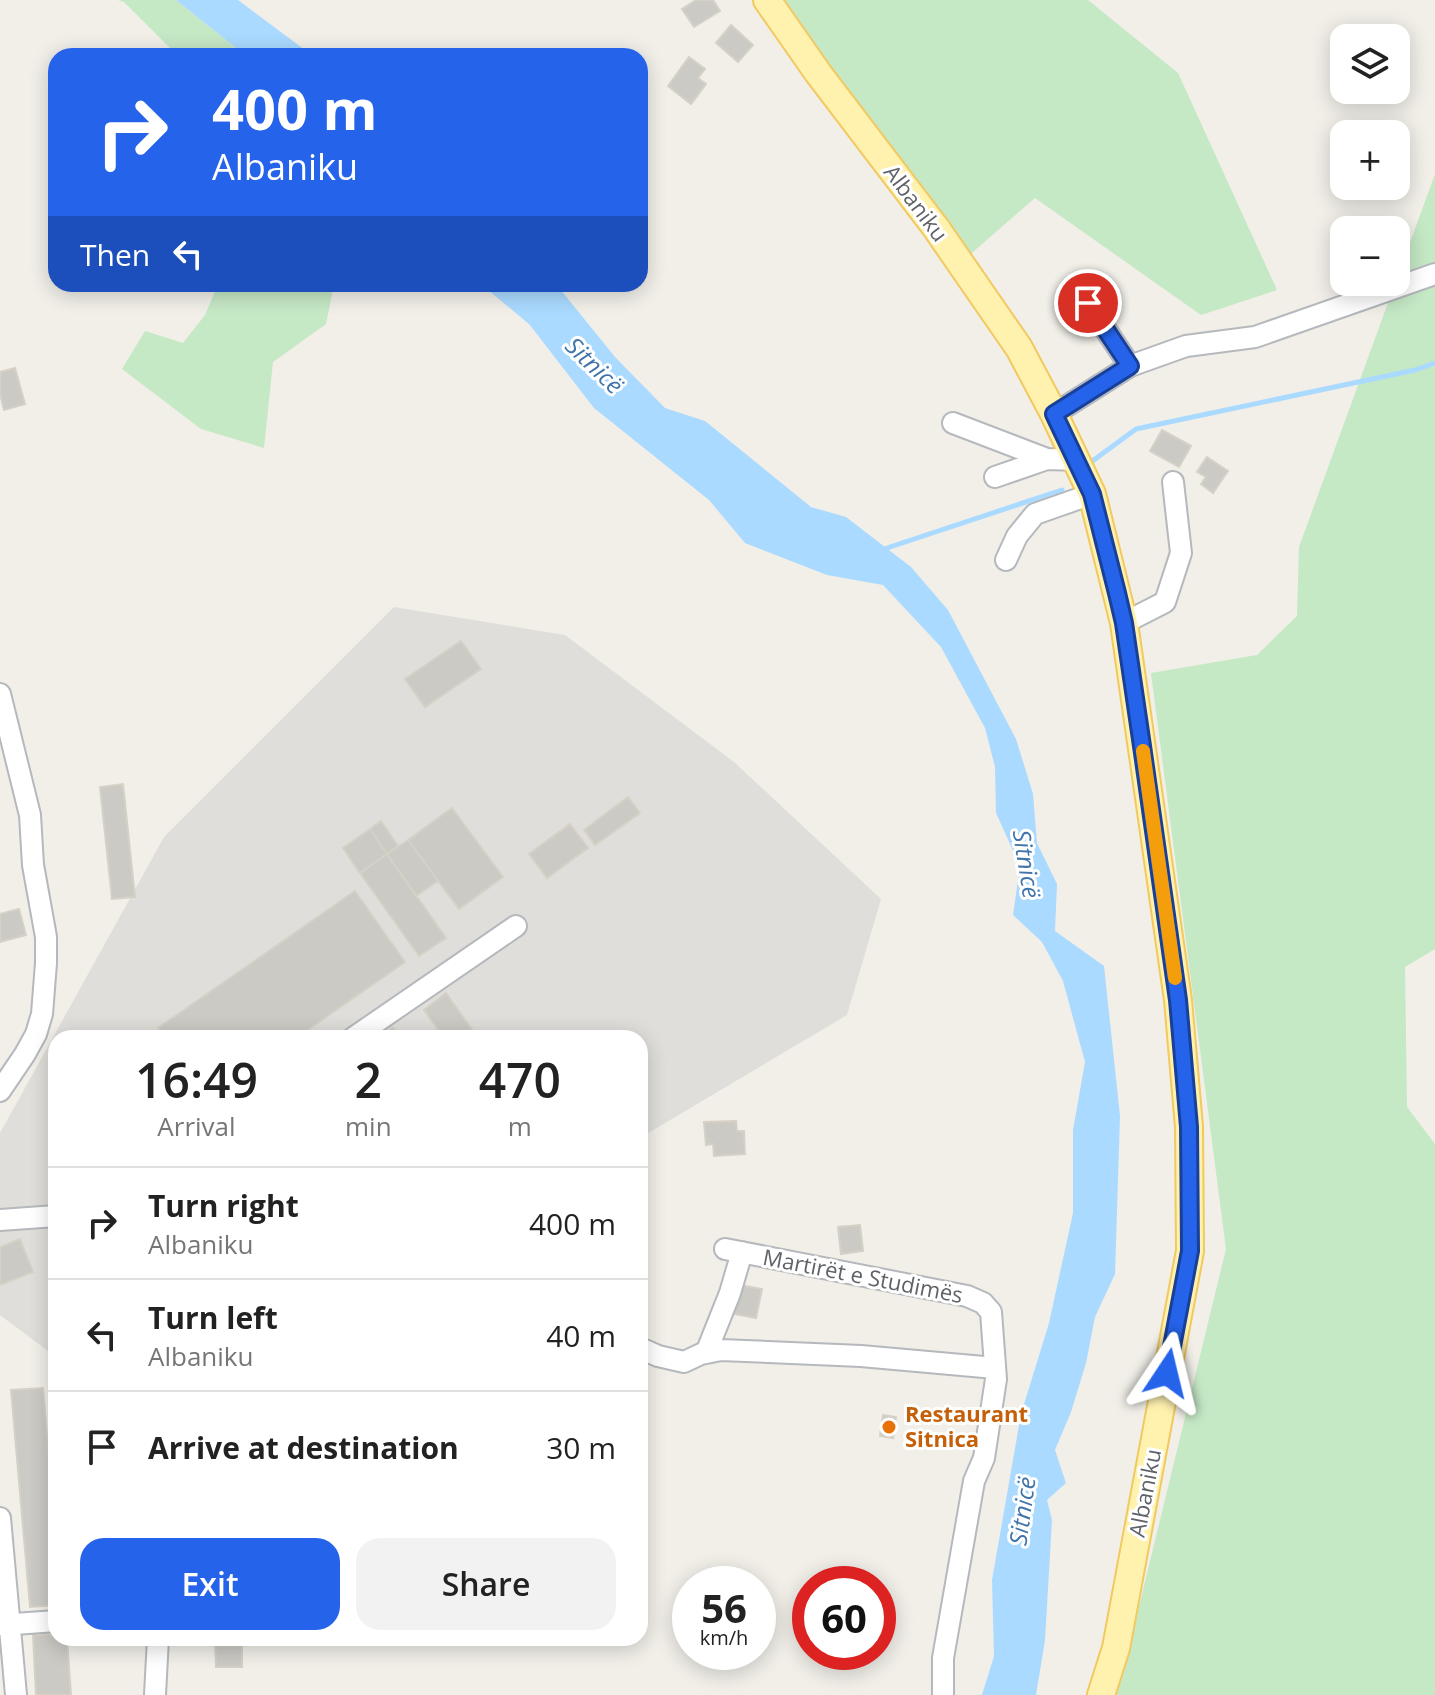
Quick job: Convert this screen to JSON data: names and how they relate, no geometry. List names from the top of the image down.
{
  "streets": {
    "main road": ["Albaniku"],
    "street": ["Martirët e Studimës"]
  },
  "water": ["Sitnicë"],
  "places": ["Restaurant Sitnica"],
  "page": {
    "map_buttons": ["+", "−"],
    "turn": ["400 m", "Albaniku"],
    "then": "Then",
    "eta": [
      "16:49",
      "Arrival",
      "2",
      "min",
      "470",
      "m"
    ],
    "list": [
      {
        "name": "Turn right",
        "note": "Albaniku",
        "value": "400 m"
      },
      {
        "name": "Turn left",
        "note": "Albaniku",
        "value": "40 m"
      },
      {
        "name": "Arrive at destination",
        "value": "30 m"
      }
    ],
    "buttons": ["Exit", "Share"],
    "speed": "56 km/h",
    "limit": "60"
  }
}
